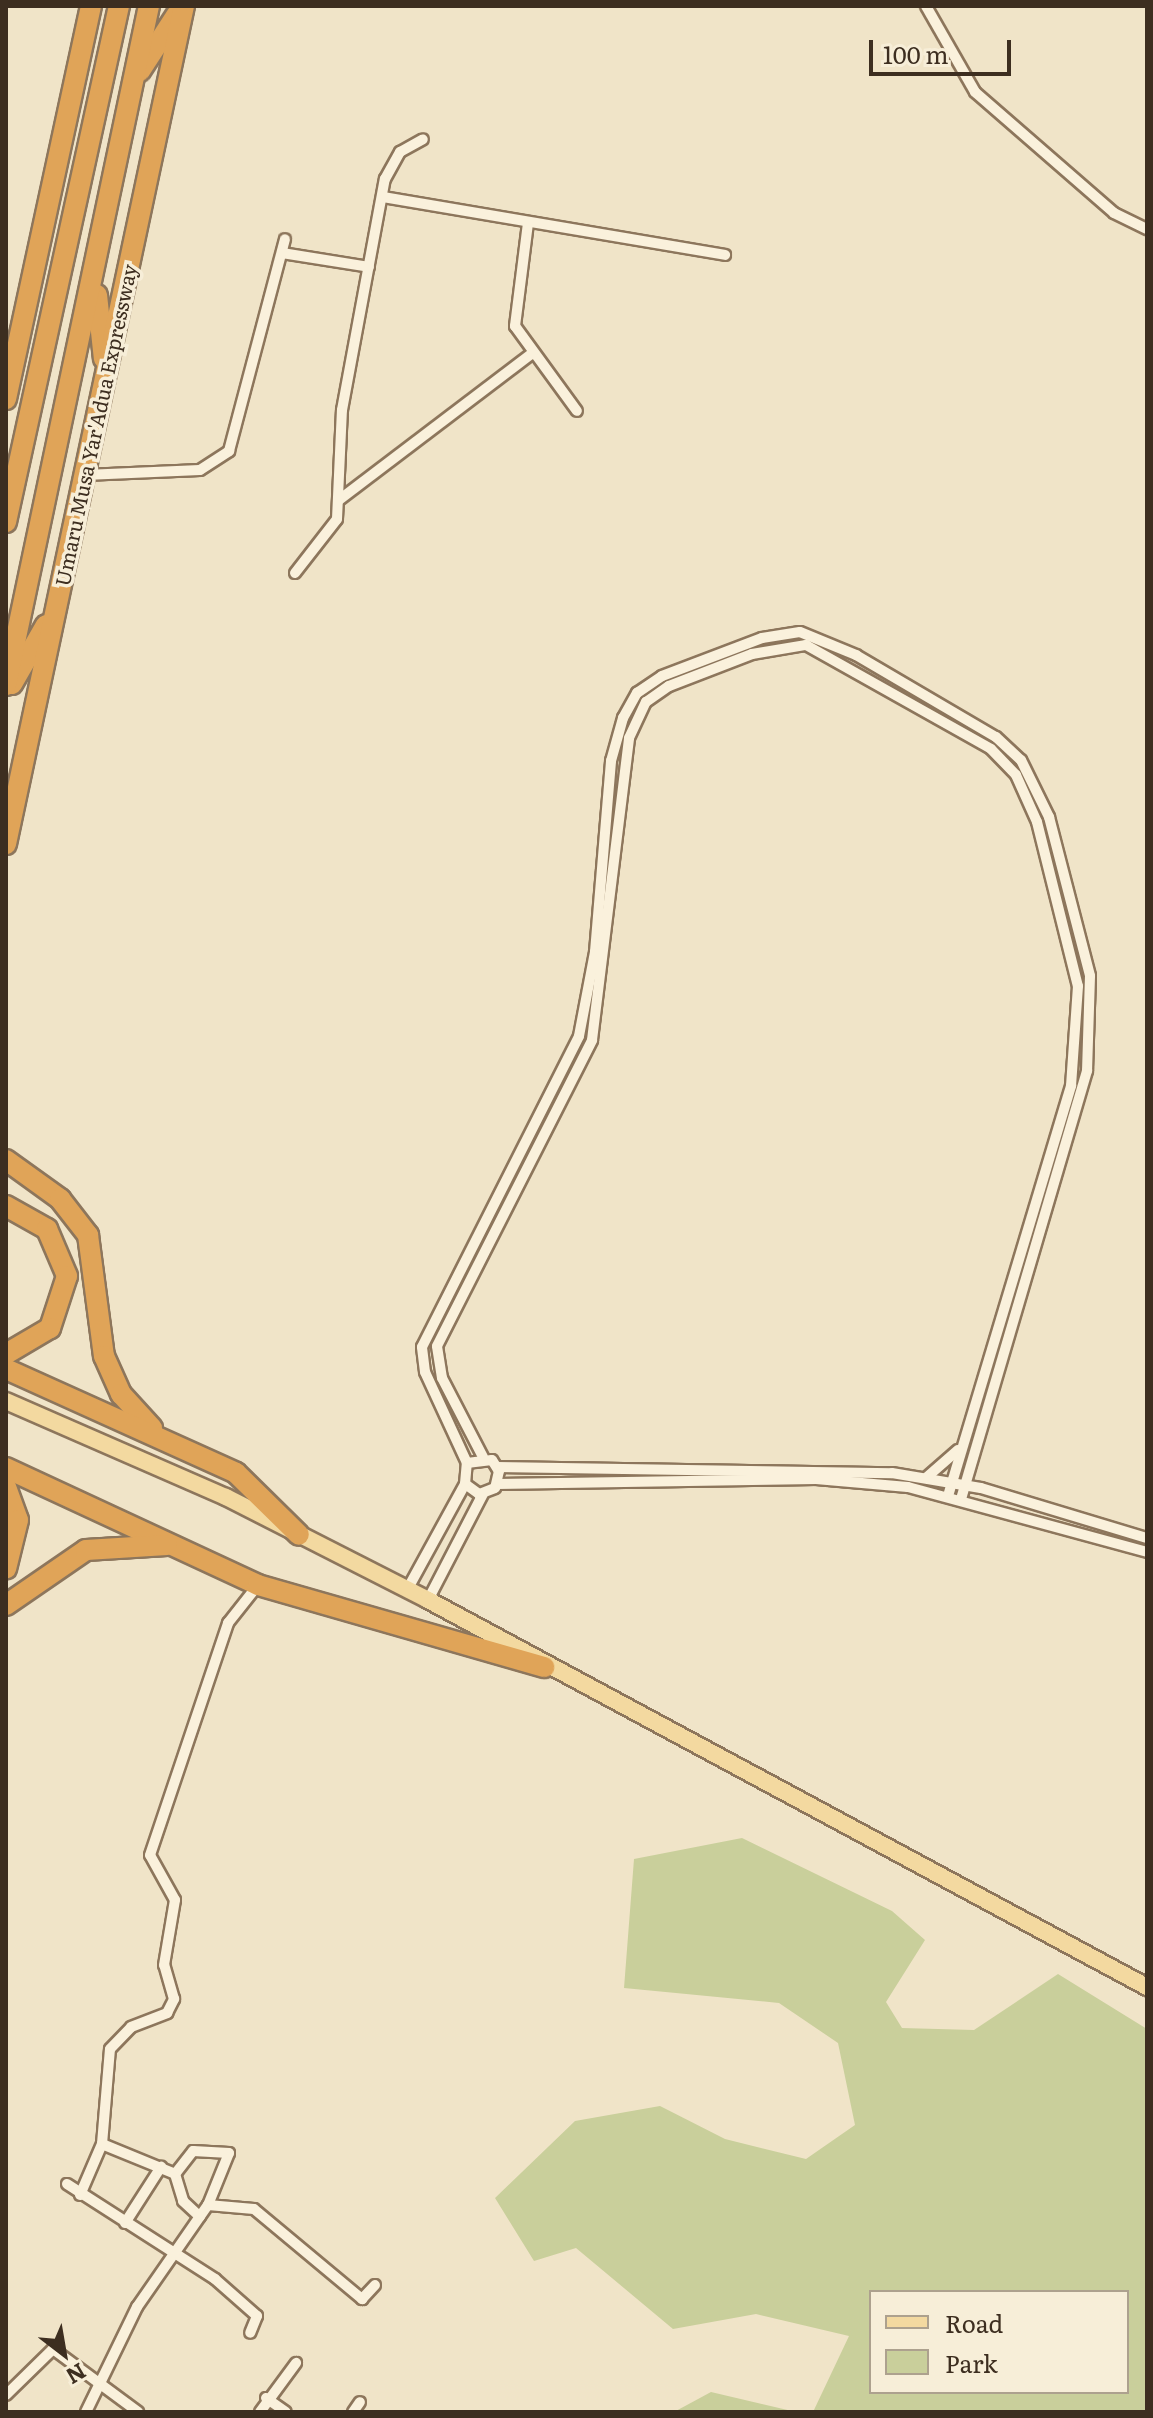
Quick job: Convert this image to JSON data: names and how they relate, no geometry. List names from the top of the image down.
{
  "streets": {
    "highway": ["Umaru Musa Yar'Adua Expressway"]
  },
  "legend": ["Road", "Park"],
  "scale_bar": "100 m",
  "north": "bottom right"
}
